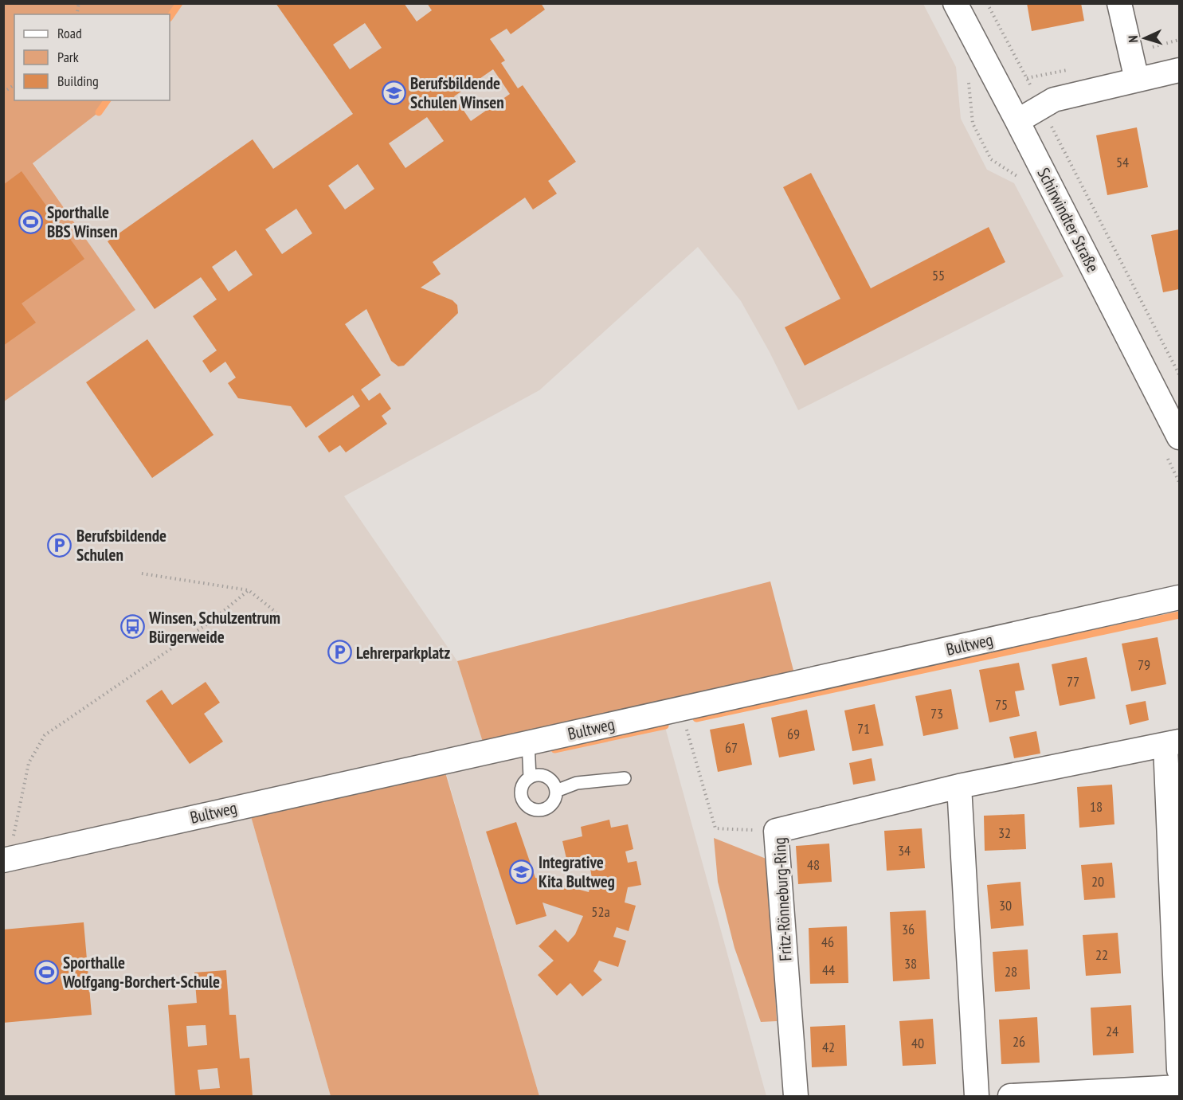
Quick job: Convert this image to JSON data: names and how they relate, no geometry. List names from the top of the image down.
{
  "streets": {
    "street": ["Schirwindter Straße", "Bultweg", "Fritz-Rönneburg-Ring"]
  },
  "places": {
    "school or university": ["Berufsbildende Schulen Winsen", "Integrative Kita Bultweg"],
    "sports": ["Sporthalle BBS Winsen", "Sporthalle Wolfgang-Borchert-Schule"],
    "parking": ["Berufsbildende Schulen", "Lehrerparkplatz"],
    "bus stop": ["Winsen, Schulzentrum Bürgerweide"]
  },
  "house_numbers": [
    "54",
    "55",
    "79",
    "77",
    "75",
    "73",
    "71",
    "69",
    "67",
    "18",
    "32",
    "34",
    "48",
    "20",
    "30",
    "52a",
    "36",
    "46",
    "22",
    "38",
    "44",
    "28",
    "24",
    "26",
    "40",
    "42"
  ],
  "legend": ["Road", "Park", "Building"],
  "north": "left"
}
